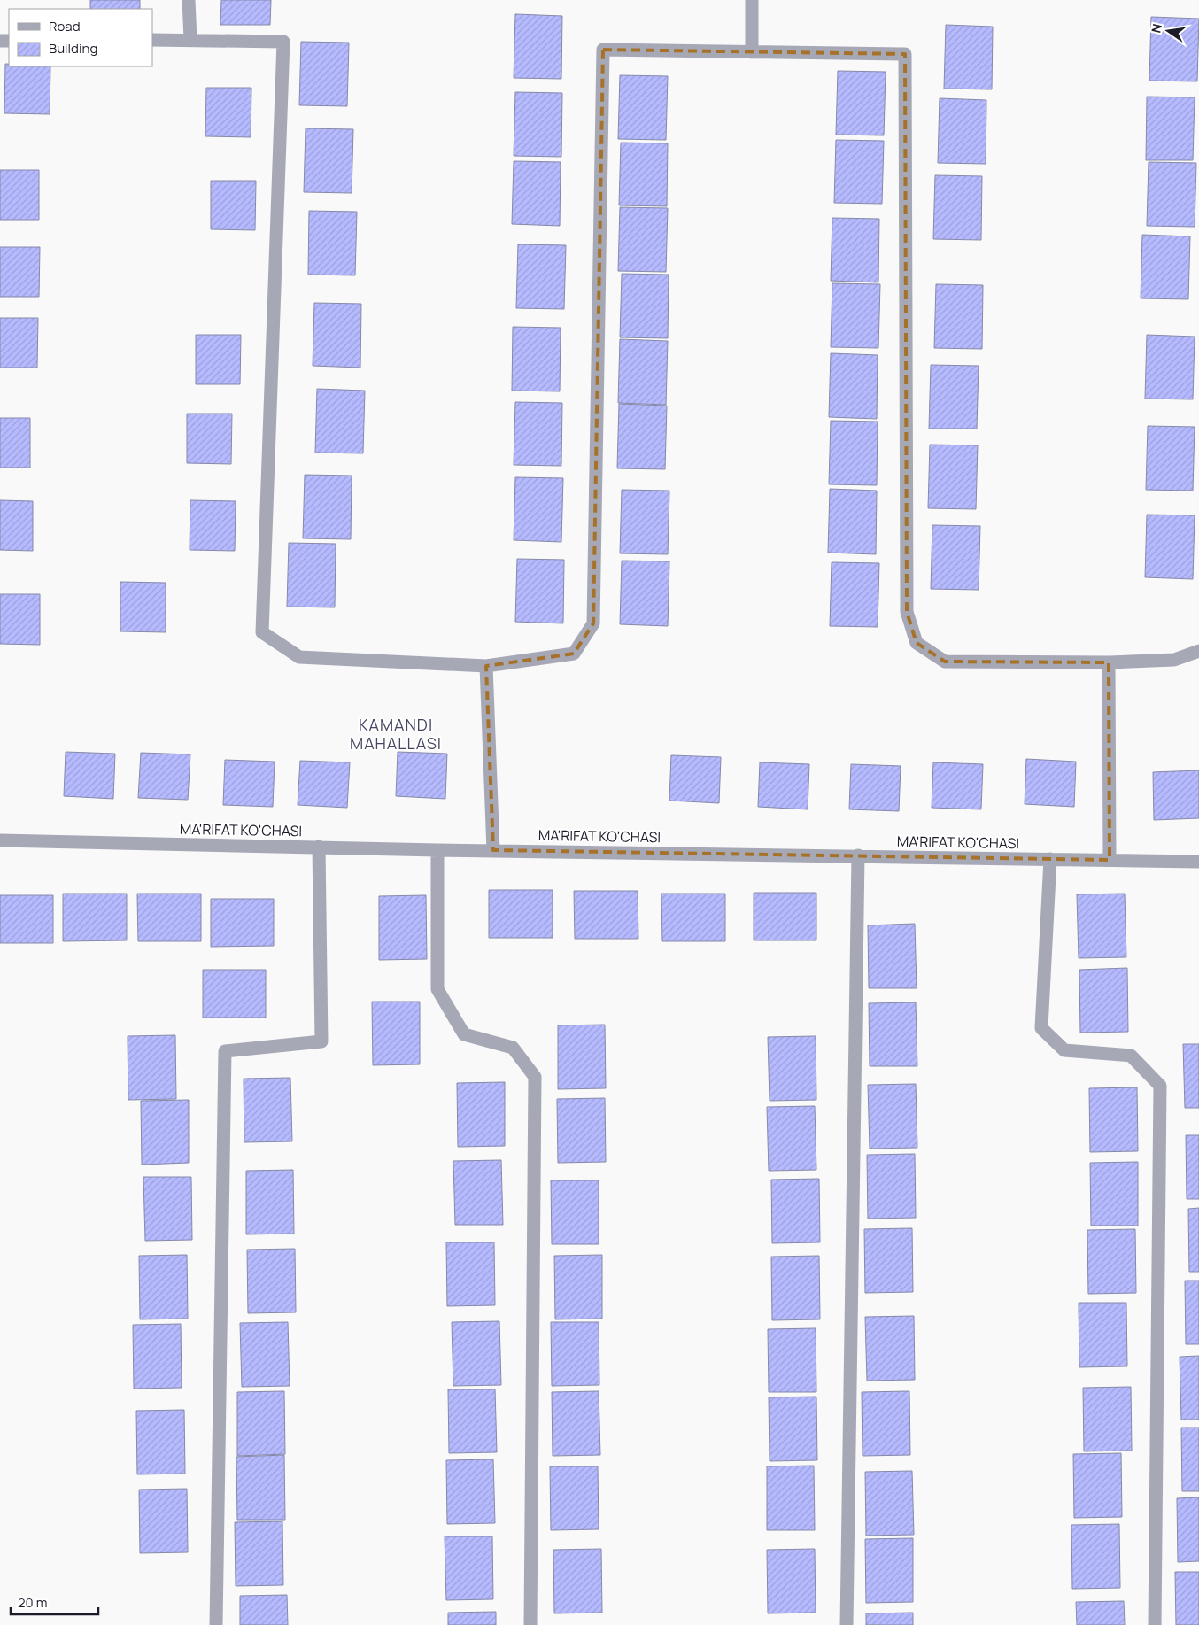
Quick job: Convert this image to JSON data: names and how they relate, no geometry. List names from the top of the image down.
{
  "streets": {
    "street": ["MA'RIFAT KO'CHASI"]
  },
  "districts": ["KAMANDI MAHALLASI"],
  "legend": ["Road", "Building"],
  "scale_bar": "20 m",
  "north": "left"
}
